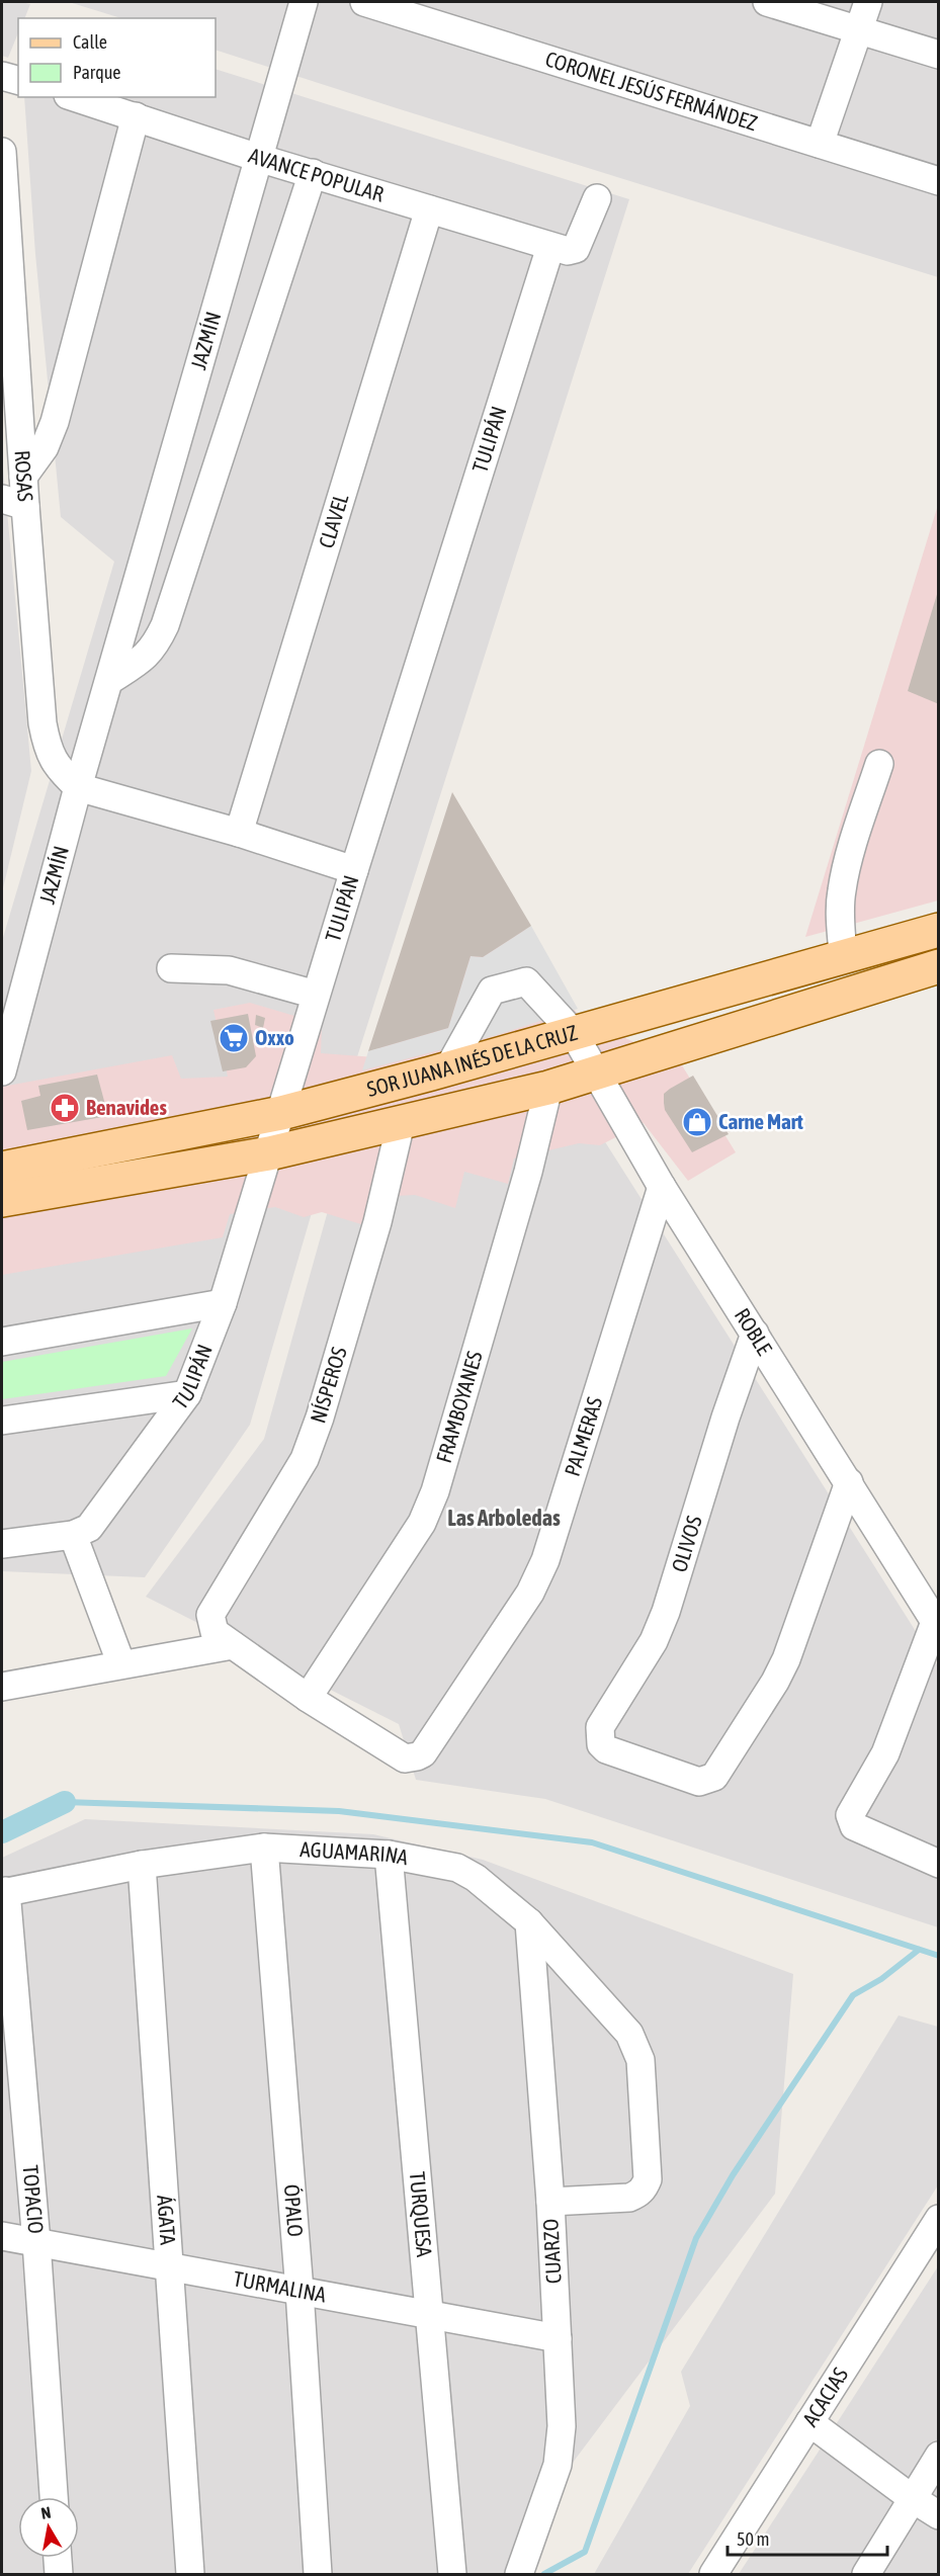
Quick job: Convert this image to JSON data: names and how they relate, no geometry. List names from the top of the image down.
{
  "streets": {
    "main road": ["SOR JUANA INÉS DE LA CRUZ"],
    "street": [
      "CORONEL JESÚS FERNÁNDEZ",
      "AVANCE POPULAR",
      "JAZMÍN",
      "TULIPÁN",
      "ROSAS",
      "CLAVEL",
      "ROBLE",
      "NÍSPEROS",
      "FRAMBOYANES",
      "PALMERAS",
      "OLIVOS",
      "AGUAMARINA",
      "TOPACIO",
      "ÓPALO",
      "TURQUESA",
      "ÁGATA",
      "CUARZO",
      "TURMALINA",
      "ACACIAS"
    ]
  },
  "crossings": [
    ["AVANCE POPULAR", "JAZMÍN"],
    ["AVANCE POPULAR", "TULIPÁN"],
    ["AVANCE POPULAR", "CLAVEL"],
    ["JAZMÍN", "ROSAS"],
    ["TULIPÁN", "SOR JUANA INÉS DE LA CRUZ"],
    ["SOR JUANA INÉS DE LA CRUZ", "ROBLE"],
    ["SOR JUANA INÉS DE LA CRUZ", "NÍSPEROS"],
    ["SOR JUANA INÉS DE LA CRUZ", "FRAMBOYANES"],
    ["ROBLE", "PALMERAS"],
    ["ROBLE", "OLIVOS"],
    ["FRAMBOYANES", "PALMERAS"],
    ["AGUAMARINA", "TOPACIO"],
    ["AGUAMARINA", "ÓPALO"],
    ["AGUAMARINA", "TURQUESA"],
    ["AGUAMARINA", "ÁGATA"],
    ["AGUAMARINA", "CUARZO"],
    ["TOPACIO", "TURMALINA"],
    ["ÓPALO", "TURMALINA"],
    ["TURQUESA", "TURMALINA"],
    ["ÁGATA", "TURMALINA"],
    ["CUARZO", "TURMALINA"]
  ],
  "districts": ["Las Arboledas"],
  "places": {
    "supermarket": ["Oxxo"],
    "pharmacy": ["Benavides"],
    "shop": ["Carne Mart"]
  },
  "legend": ["Calle", "Parque"],
  "scale_bar": "50 m",
  "north": "top"
}
